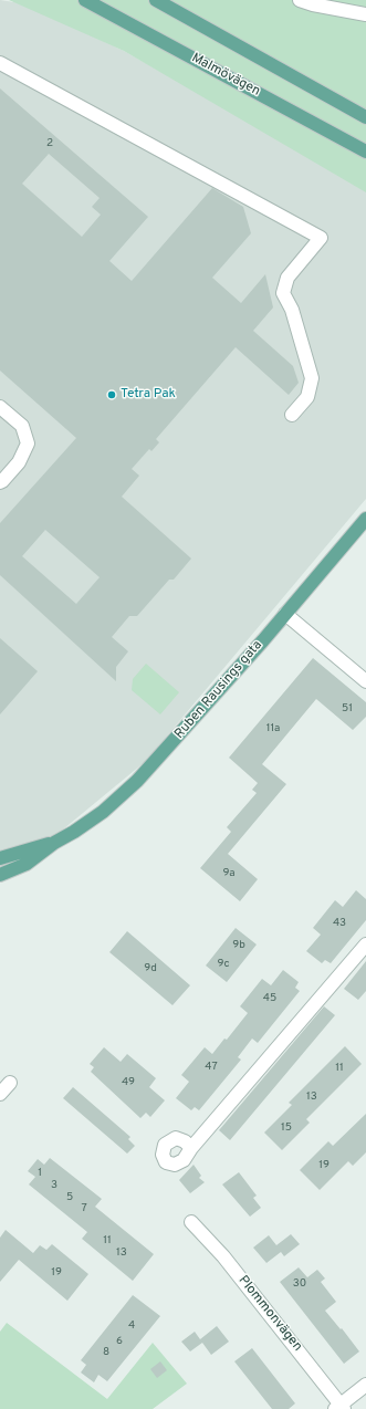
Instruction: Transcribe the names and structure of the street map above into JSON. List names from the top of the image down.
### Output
{
  "streets": {
    "main road": ["Malmövägen", "Ruben Rausings gata"],
    "street": ["Plommonvägen"]
  },
  "places": ["Tetra Pak"],
  "house_numbers": [
    "2",
    "51",
    "11a",
    "9a",
    "43",
    "9b",
    "9c",
    "9d",
    "45",
    "47",
    "11",
    "49",
    "13",
    "15",
    "19",
    "1",
    "3",
    "5",
    "7",
    "11",
    "13",
    "19",
    "30",
    "4",
    "6",
    "8"
  ]
}
